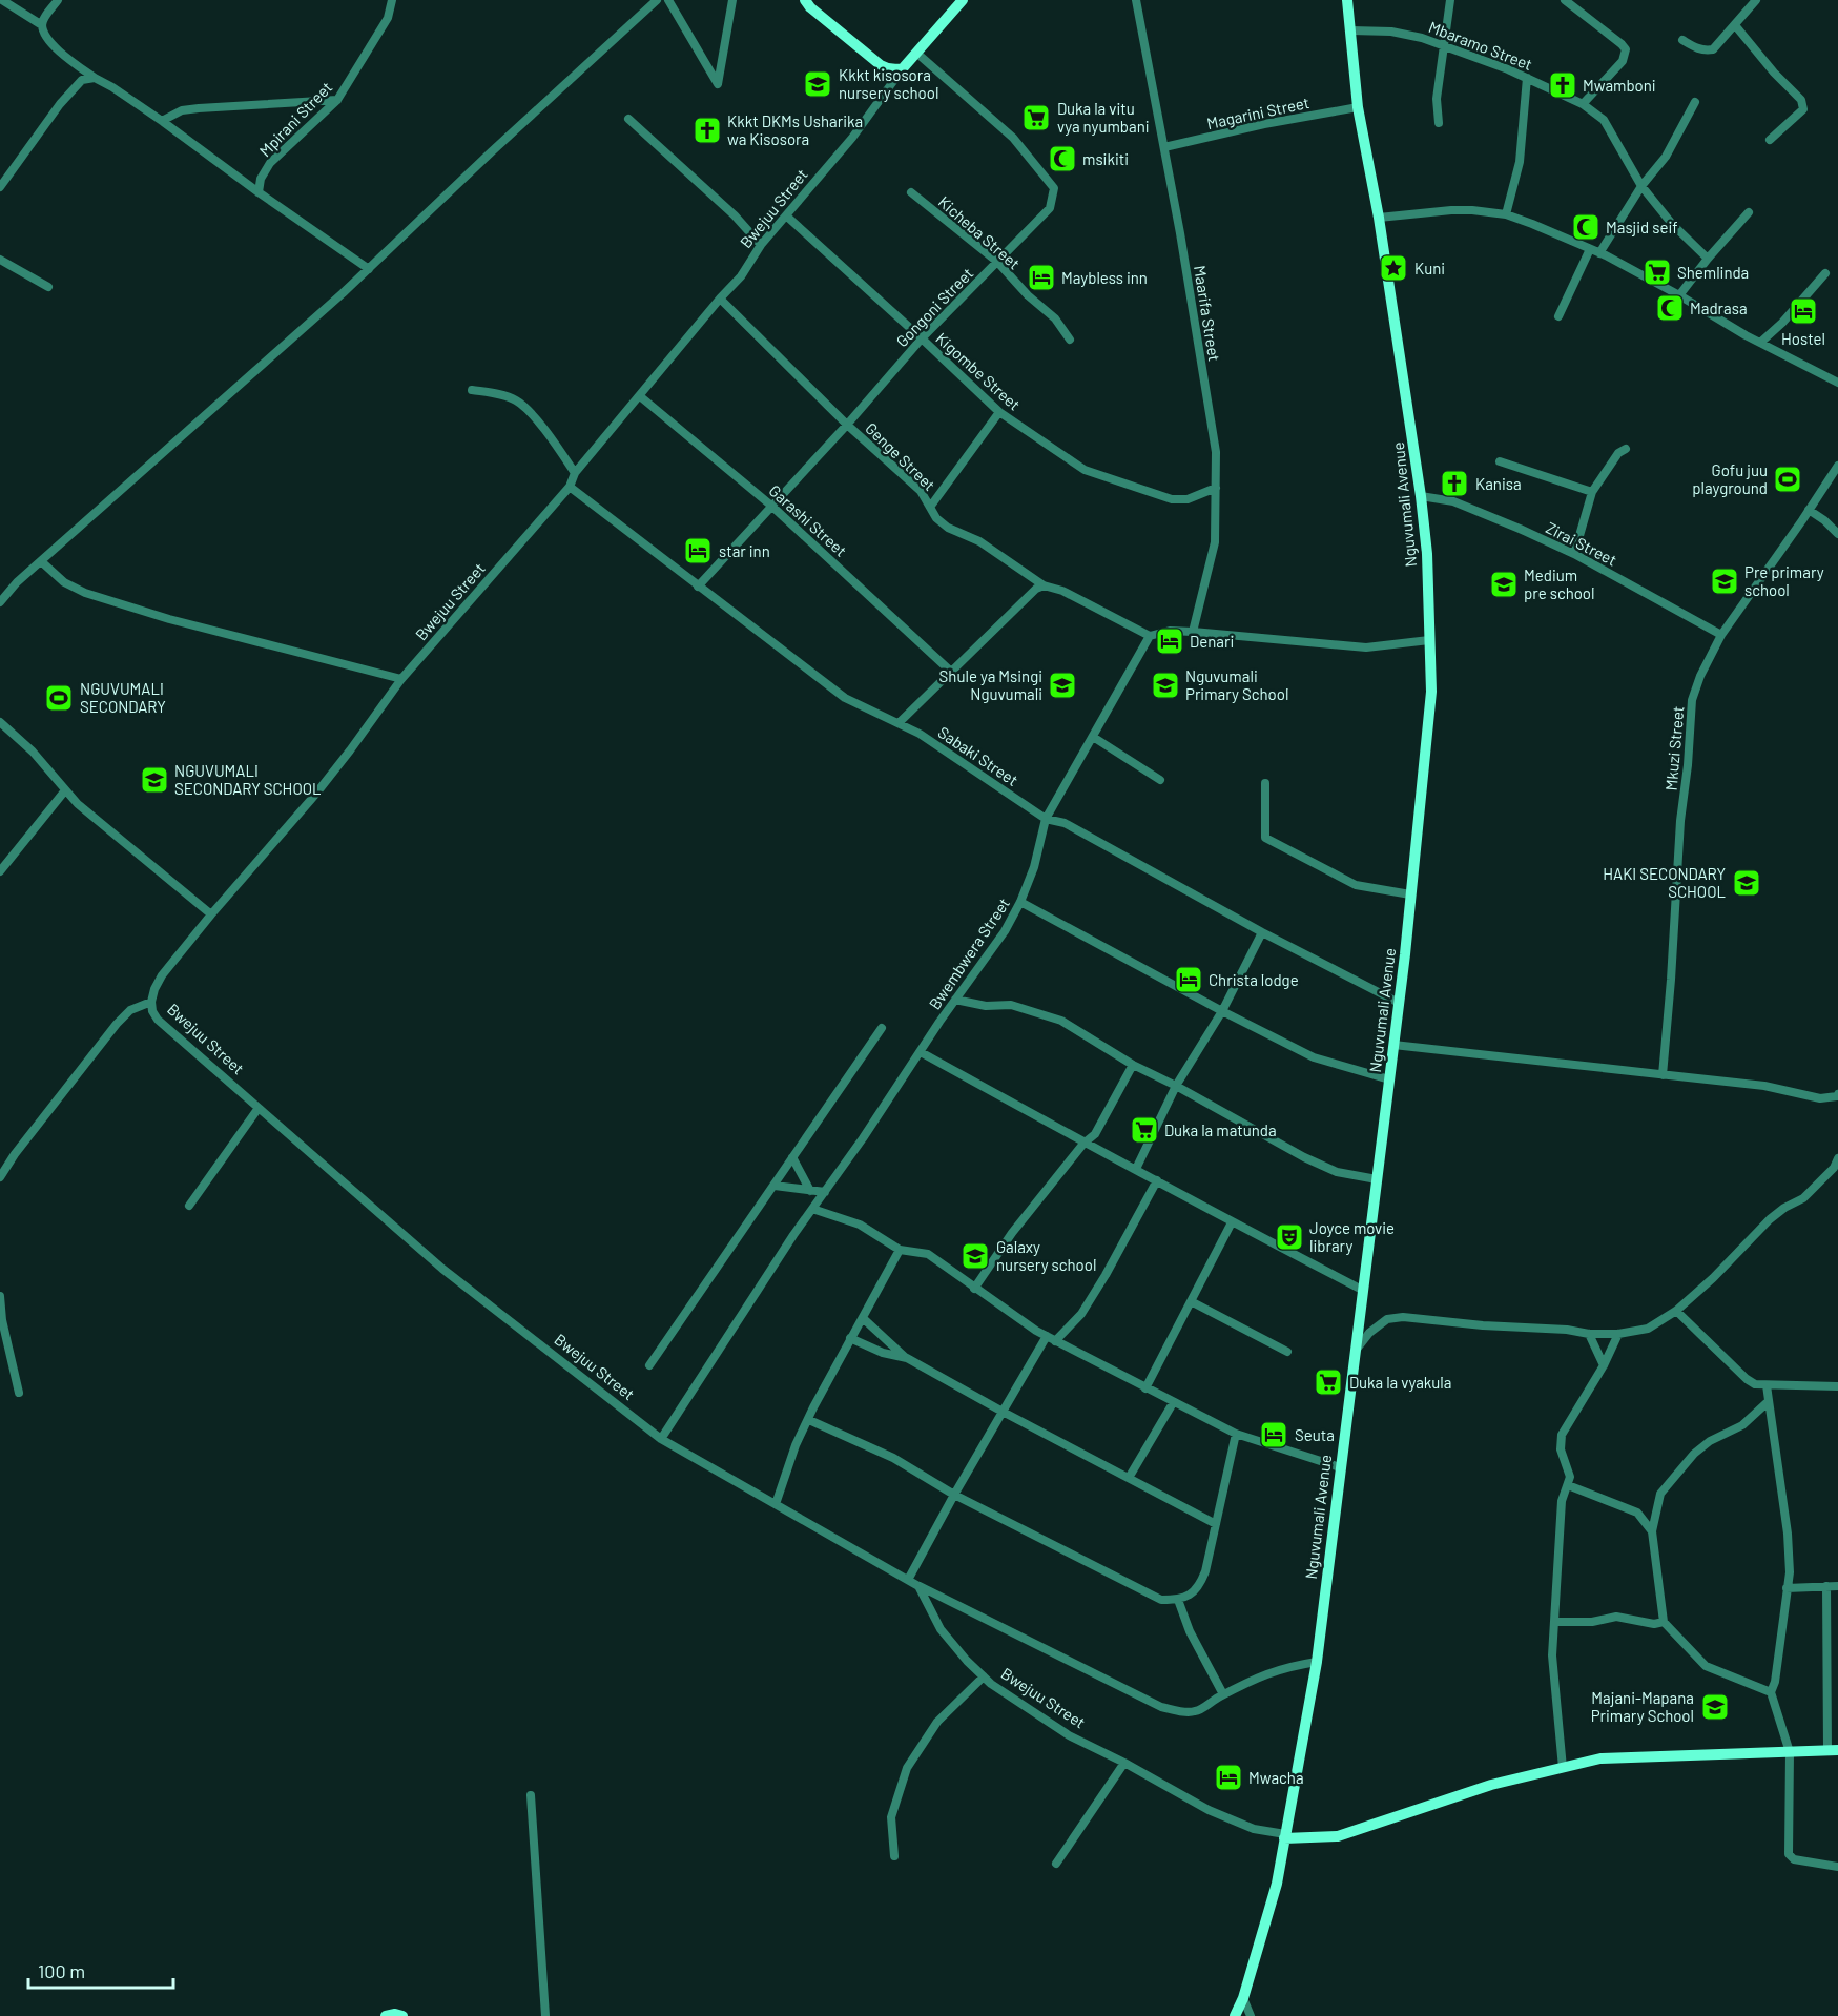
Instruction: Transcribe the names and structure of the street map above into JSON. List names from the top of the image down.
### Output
{
  "streets": {
    "street": [
      "Mbaramo Street",
      "Magarini Street",
      "Mpirani Street",
      "Bwejuu Street",
      "Kicheba Street",
      "Gongoni Street",
      "Maarifa Street",
      "Kigombe Street",
      "Genge Street",
      "Nguvumali Avenue",
      "Garashi Street",
      "Zirai Street",
      "Mkuzi Street",
      "Sabaki Street",
      "Bwembwera Street"
    ]
  },
  "crossings": [
    ["Mbaramo Street", "Nguvumali Avenue"],
    ["Magarini Street", "Maarifa Street"],
    ["Magarini Street", "Nguvumali Avenue"],
    ["Bwejuu Street", "Gongoni Street"],
    ["Bwejuu Street", "Kigombe Street"],
    ["Bwejuu Street", "Genge Street"],
    ["Bwejuu Street", "Nguvumali Avenue"],
    ["Bwejuu Street", "Garashi Street"],
    ["Bwejuu Street", "Sabaki Street"],
    ["Bwejuu Street", "Bwembwera Street"],
    ["Kicheba Street", "Gongoni Street"],
    ["Gongoni Street", "Kigombe Street"],
    ["Gongoni Street", "Genge Street"],
    ["Gongoni Street", "Garashi Street"],
    ["Gongoni Street", "Sabaki Street"],
    ["Maarifa Street", "Kigombe Street"],
    ["Genge Street", "Bwembwera Street"],
    ["Nguvumali Avenue", "Zirai Street"],
    ["Nguvumali Avenue", "Sabaki Street"],
    ["Zirai Street", "Mkuzi Street"],
    ["Sabaki Street", "Bwembwera Street"]
  ],
  "places": {
    "school or university": [
      "Kkkt kisosora nursery school",
      "Pre primary school",
      "Medium pre school",
      "Shule ya Msingi Nguvumali",
      "Nguvumali Primary School",
      "NGUVUMALI SECONDARY SCHOOL",
      "HAKI SECONDARY SCHOOL",
      "Galaxy nursery school",
      "Majani-Mapana Primary School"
    ],
    "church": ["Mwamboni", "Kkkt DKMs Usharika wa Kisosora", "Kanisa"],
    "supermarket": [
      "Duka la vitu vya nyumbani",
      "Shemlinda",
      "Duka la matunda",
      "Duka la vyakula"
    ],
    "mosque": ["msikiti", "Masjid seif", "Madrasa"],
    "place": ["Kuni"],
    "hotel": [
      "Maybless inn",
      "Hostel",
      "star inn",
      "Denari",
      "Christa lodge",
      "Seuta",
      "Mwacha"
    ],
    "sports": ["Gofu juu playground", "NGUVUMALI SECONDARY"],
    "theatre": ["Joyce movie library"]
  },
  "scale_bar": "100 m"
}
